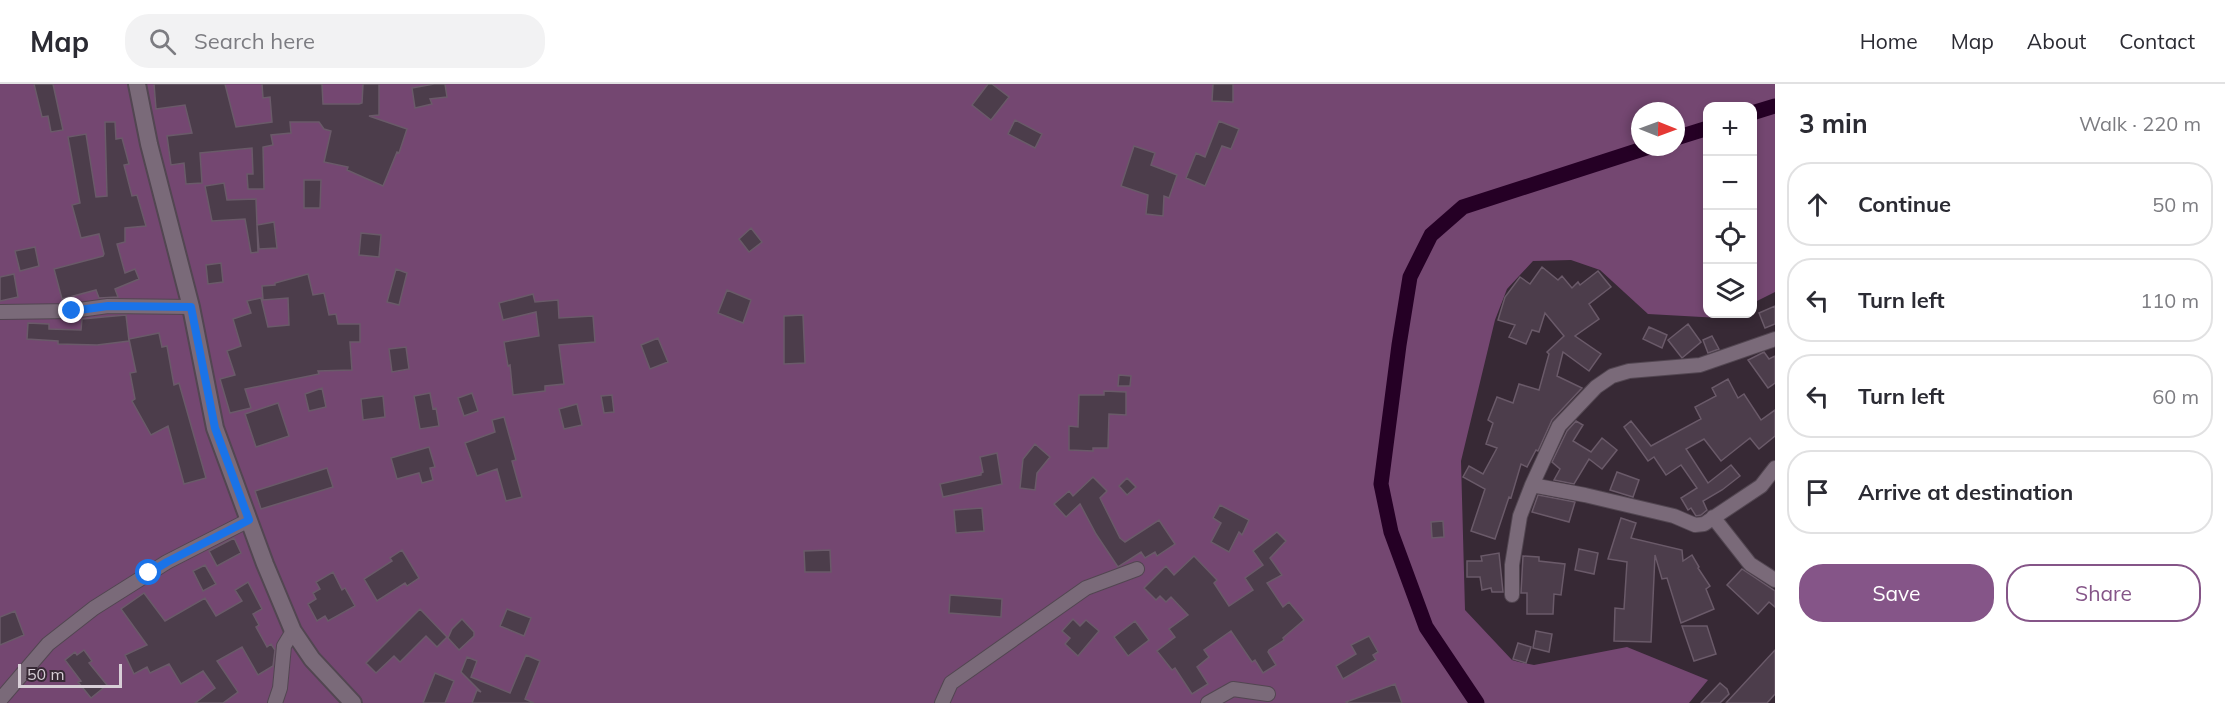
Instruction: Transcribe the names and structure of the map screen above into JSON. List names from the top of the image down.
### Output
{
  "scale_bar": "50 m",
  "north": "right",
  "page": {
    "header": "Map",
    "search": "Search here",
    "nav": [
      "Home",
      "Map",
      "About",
      "Contact"
    ],
    "heading": ["3 min", "Walk · 220 m"],
    "map_buttons": ["+", "−"],
    "list": [
      ["Continue", "50 m"],
      ["Turn left", "110 m"],
      ["Turn left", "60 m"],
      "Arrive at destination"
    ],
    "buttons": ["Save", "Share"],
    "scale": "50 m"
  }
}
